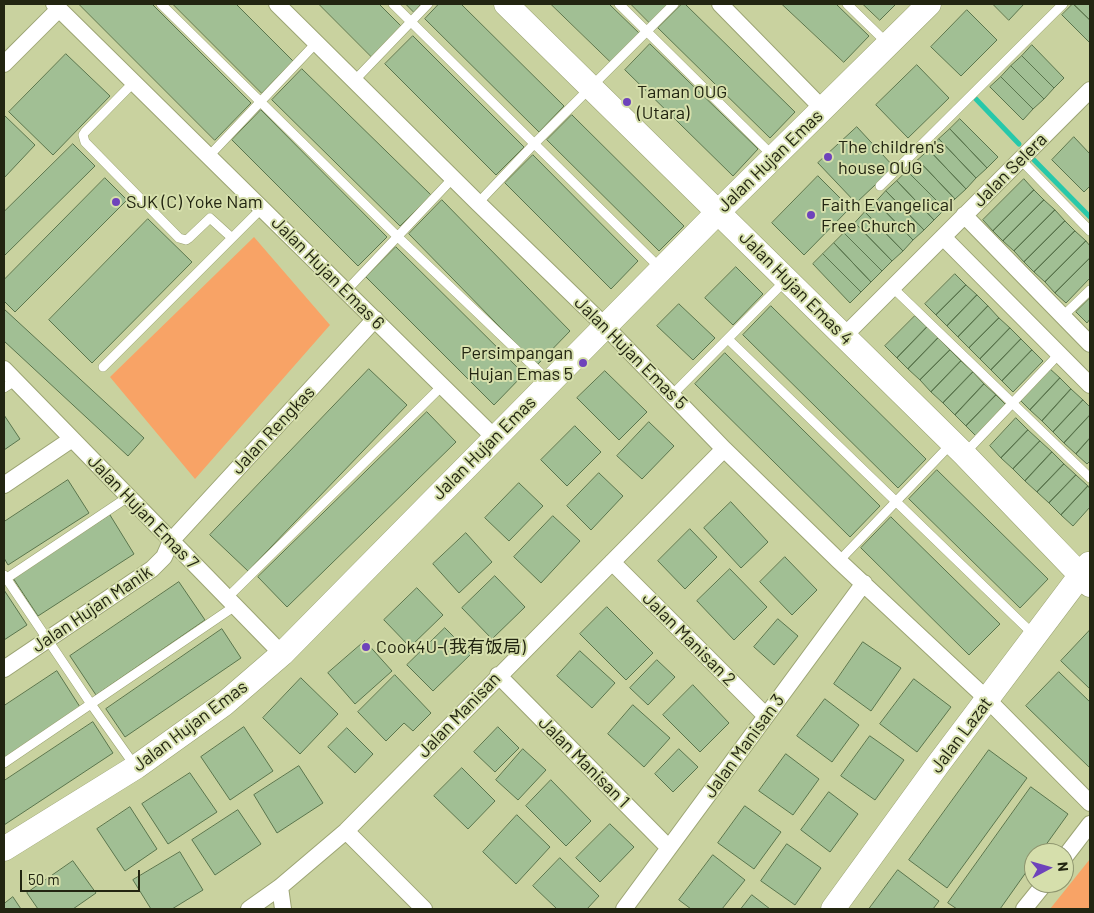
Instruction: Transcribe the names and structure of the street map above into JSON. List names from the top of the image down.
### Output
{
  "streets": {
    "street": [
      "Jalan Hujan Emas",
      "Jalan Selera",
      "Jalan Hujan Emas 6",
      "Jalan Hujan Emas 4",
      "Jalan Hujan Emas 5",
      "Jalan Rengkas",
      "Jalan Hujan Emas 7",
      "Jalan Hujan Manik",
      "Jalan Manisan 2",
      "Jalan Manisan",
      "Jalan Lazat",
      "Jalan Manisan 3",
      "Jalan Manisan 1"
    ]
  },
  "crossings": [
    ["Jalan Hujan Emas", "Jalan Hujan Emas 6"],
    ["Jalan Hujan Emas", "Jalan Hujan Emas 4"],
    ["Jalan Hujan Emas", "Jalan Hujan Emas 5"],
    ["Jalan Hujan Emas", "Jalan Hujan Emas 7"],
    ["Jalan Selera", "Jalan Hujan Emas 4"],
    ["Jalan Hujan Emas 6", "Jalan Rengkas"],
    ["Jalan Hujan Emas 4", "Jalan Lazat"],
    ["Jalan Hujan Emas 5", "Jalan Manisan"],
    ["Jalan Hujan Emas 5", "Jalan Lazat"],
    ["Jalan Hujan Emas 5", "Jalan Manisan 3"],
    ["Jalan Rengkas", "Jalan Hujan Emas 7"],
    ["Jalan Rengkas", "Jalan Hujan Manik"],
    ["Jalan Hujan Emas 7", "Jalan Hujan Manik"],
    ["Jalan Manisan 2", "Jalan Manisan"],
    ["Jalan Manisan 2", "Jalan Manisan 3"],
    ["Jalan Manisan", "Jalan Manisan 1"],
    ["Jalan Manisan 3", "Jalan Manisan 1"]
  ],
  "places": [
    "Taman OUG (Utara)",
    "The children's house OUG",
    "SJK (C) Yoke Nam",
    "Faith Evangelical Free Church",
    "Persimpangan Hujan Emas 5",
    "Cook4U-(我有饭局)"
  ],
  "scale_bar": "50 m",
  "north": "right"
}
